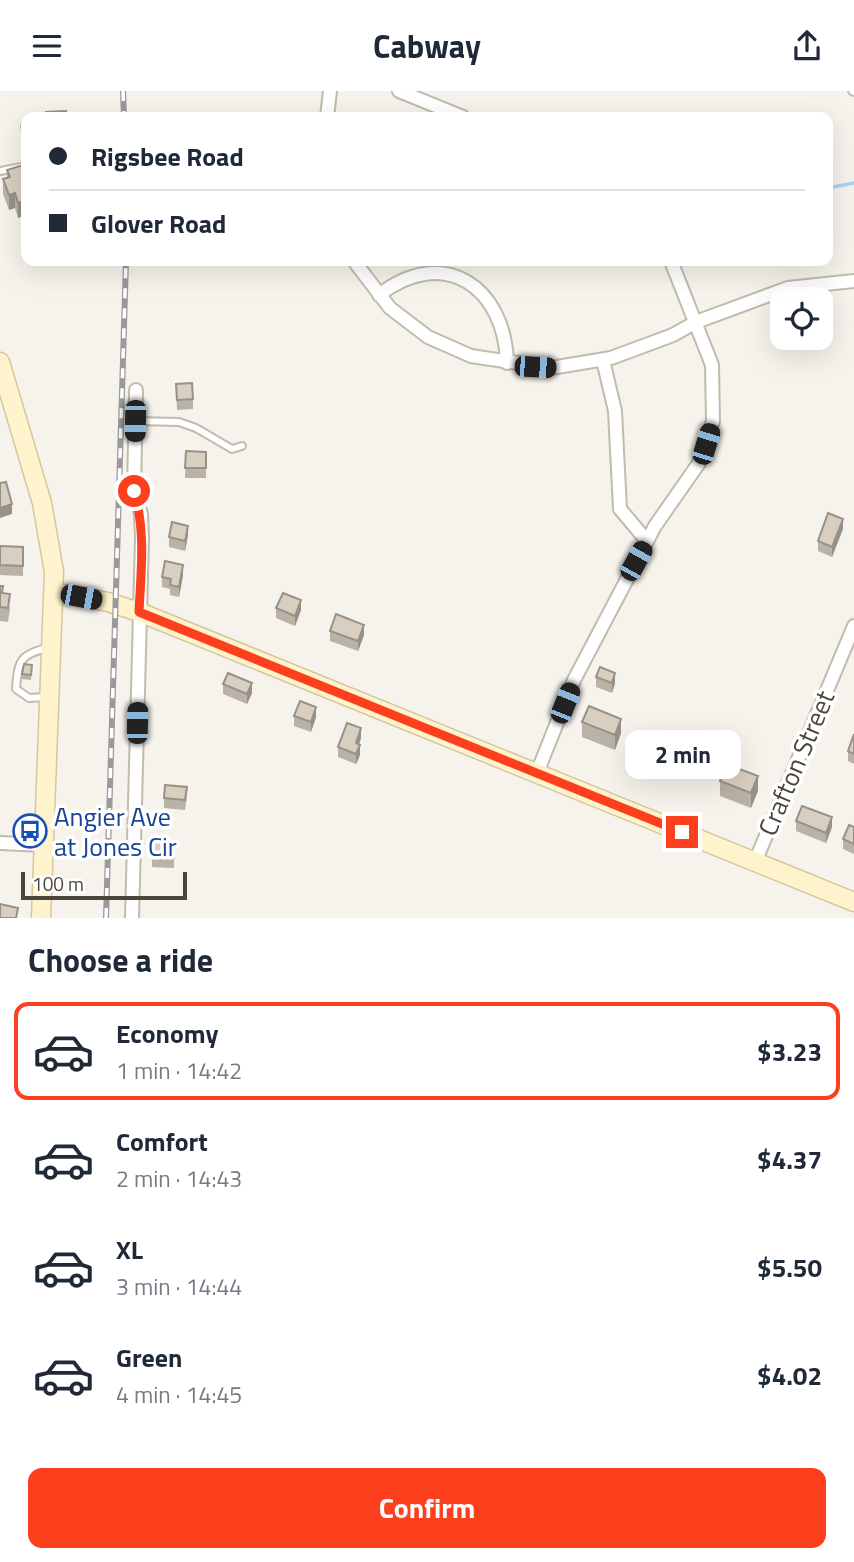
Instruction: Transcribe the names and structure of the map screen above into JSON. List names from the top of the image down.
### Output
{
  "streets": {
    "street": ["Crafton Street"]
  },
  "places": {
    "bus stop": ["Angier Ave at Jones Cir"]
  },
  "scale_bar": "100 m",
  "page": {
    "header": "Cabway",
    "banner": ["Rigsbee Road", "Glover Road"],
    "bubble": "2 min",
    "scale": "100 m",
    "heading": "Choose a ride",
    "list": [
      {
        "name": "Economy",
        "note": "1 min · 14:42",
        "value": "$3.23"
      },
      {
        "name": "Comfort",
        "note": "2 min · 14:43",
        "value": "$4.37"
      },
      {
        "name": "XL",
        "note": "3 min · 14:44",
        "value": "$5.50"
      },
      {
        "name": "Green",
        "note": "4 min · 14:45",
        "value": "$4.02"
      }
    ],
    "buttons": "Confirm"
  }
}
